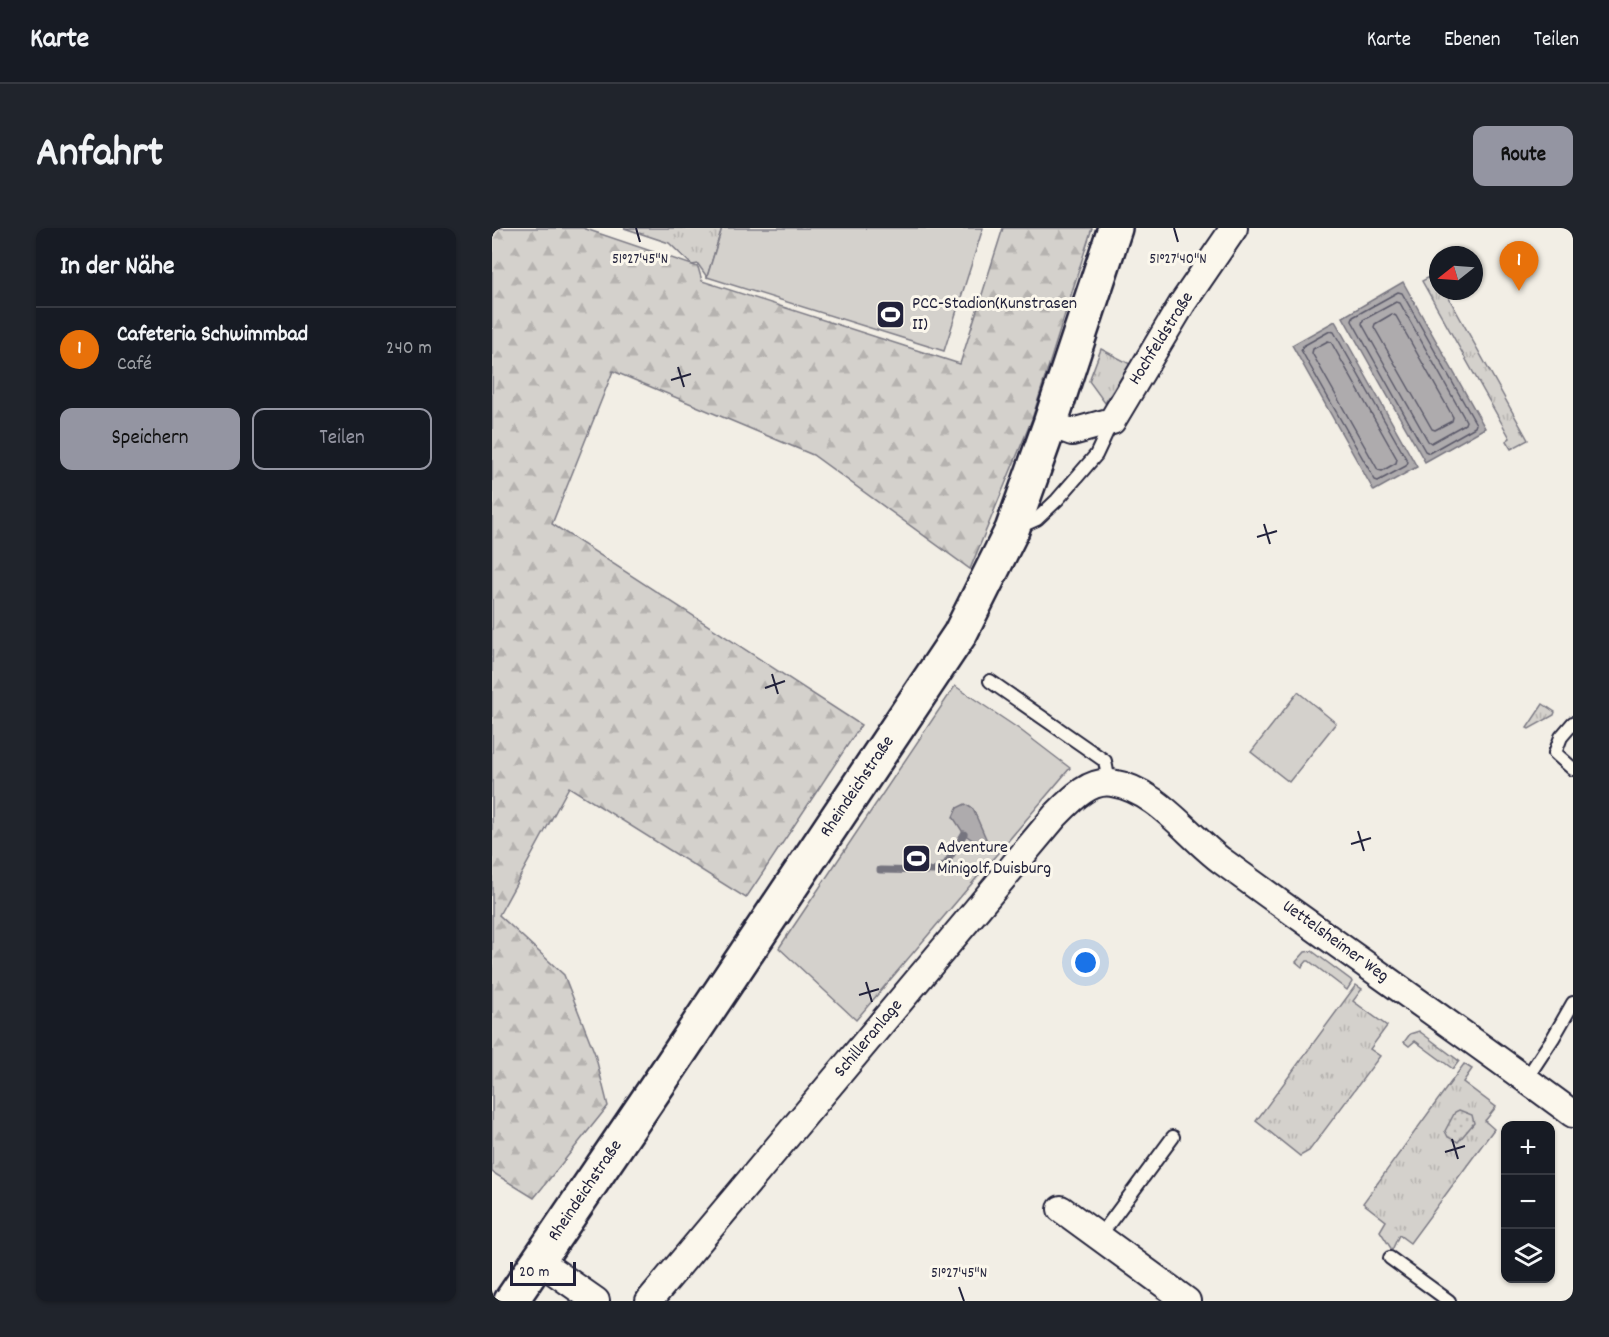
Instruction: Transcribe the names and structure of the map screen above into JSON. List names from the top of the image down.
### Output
{
  "streets": {
    "main road": ["Rheindeichstraße"],
    "street": ["Hochfeldstraße", "Uettelsheimer Weg", "Schilleranlage"]
  },
  "crossings": [
    ["Hochfeldstraße", "Rheindeichstraße"],
    ["Uettelsheimer Weg", "Schilleranlage"]
  ],
  "places": {
    "sports": ["PCC-Stadion(Kunstrasen II)", "Adventure Minigolf Duisburg"]
  },
  "scale_bar": "20 m",
  "north": "left",
  "page": {
    "header": "Karte",
    "nav": ["Karte", "Ebenen", "Teilen"],
    "title": "Anfahrt",
    "buttons": [
      "Route",
      ["Speichern", "Teilen"]
    ],
    "heading": "In der Nähe",
    "pins": "1",
    "list": [
      {
        "mark": "1",
        "name": "Cafeteria Schwimmbad",
        "note": "Café",
        "value": "240 m"
      }
    ],
    "map_buttons": ["+", "−"],
    "scale": "20 m"
  },
  "coordinates": ["51°27'45\"N", "51°27'40\"N"]
}
